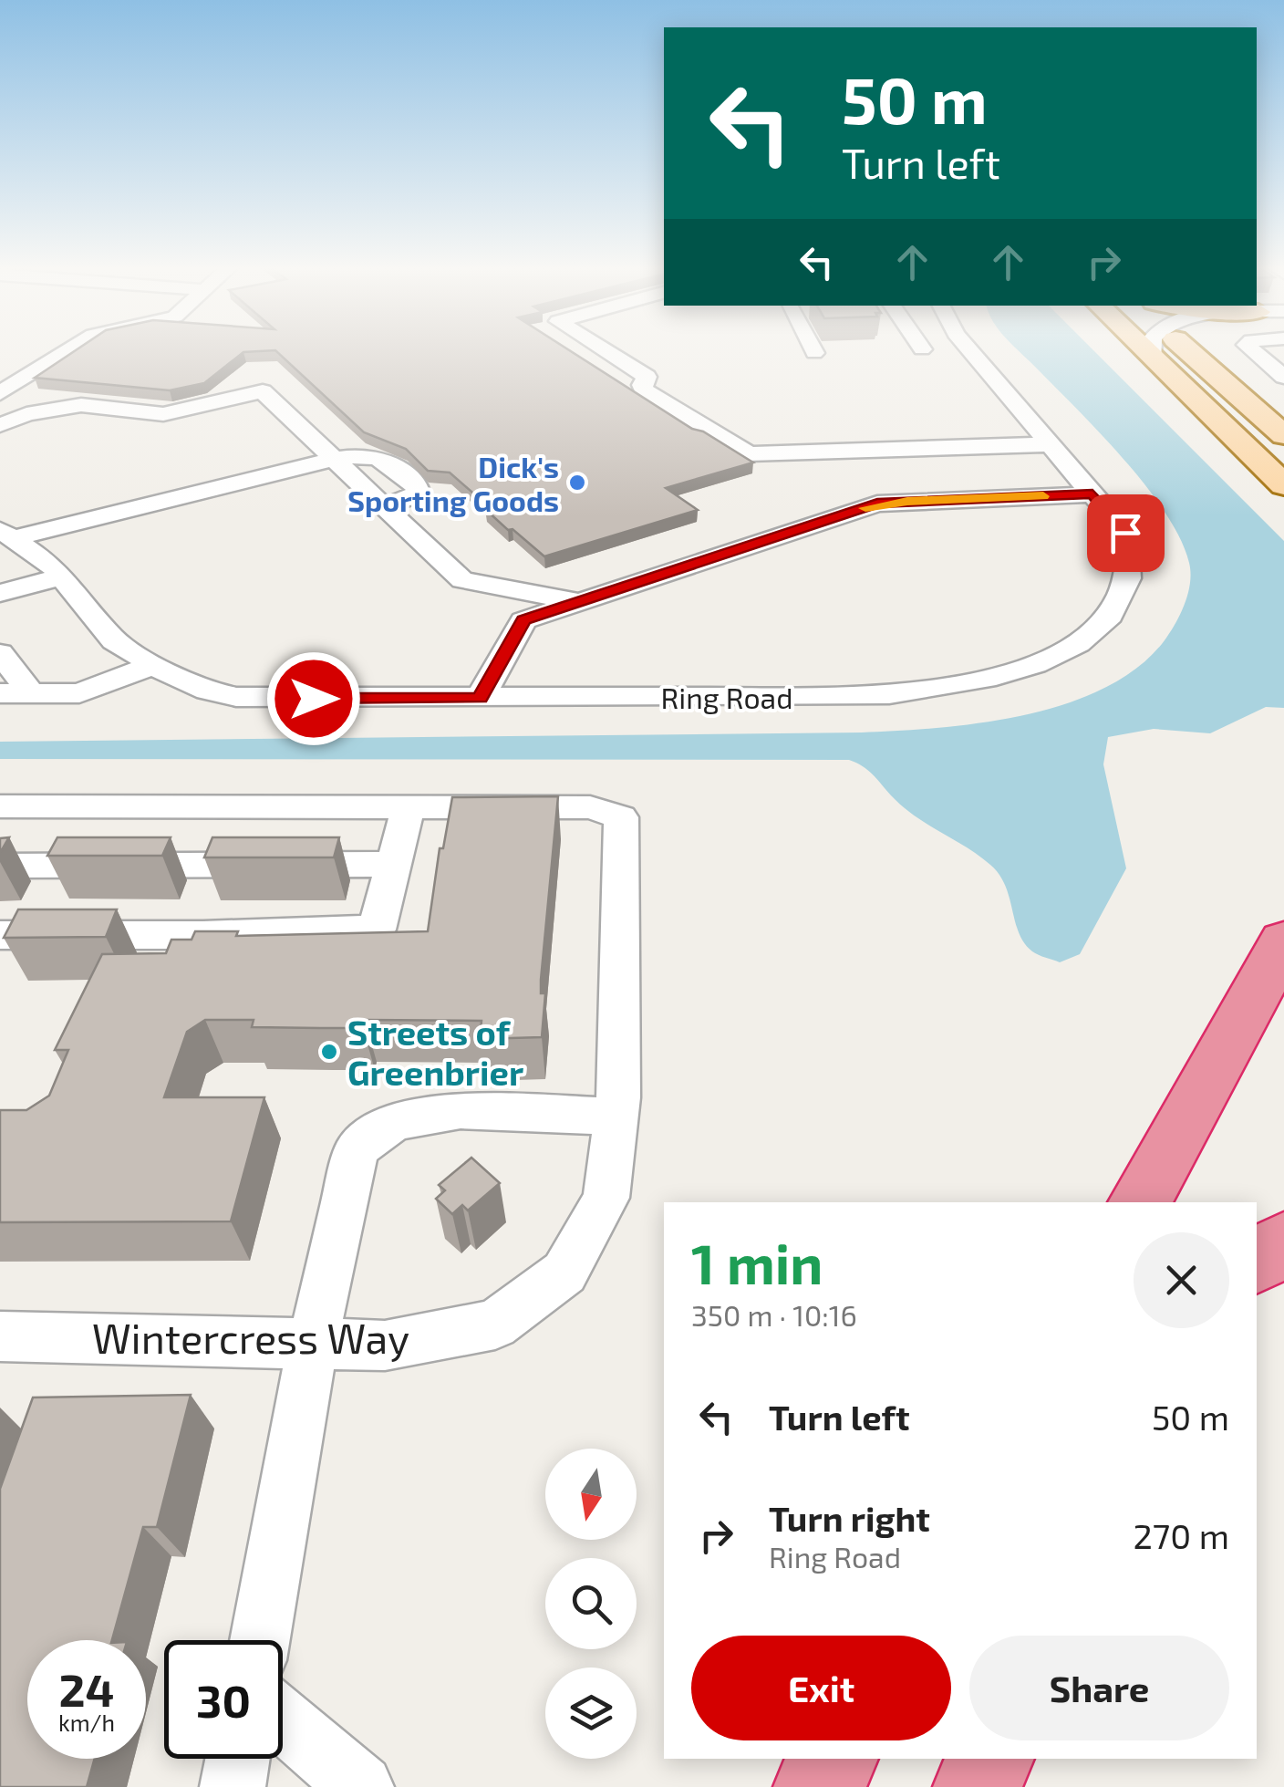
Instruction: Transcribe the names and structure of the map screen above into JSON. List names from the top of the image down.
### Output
{
  "streets": {
    "street": ["Ring Road", "Wintercress Way"]
  },
  "places": ["Dick's Sporting Goods", "Streets of Greenbrier"],
  "north": "bottom",
  "page": {
    "turn": ["50 m", "Turn left"],
    "heading": ["1 min", "350 m · 10:16"],
    "list": [
      {
        "name": "Turn left",
        "value": "50 m"
      },
      {
        "name": "Turn right",
        "note": "Ring Road",
        "value": "270 m"
      }
    ],
    "buttons": ["Exit", "Share"],
    "speed": "24 km/h",
    "limit": "30"
  }
}
